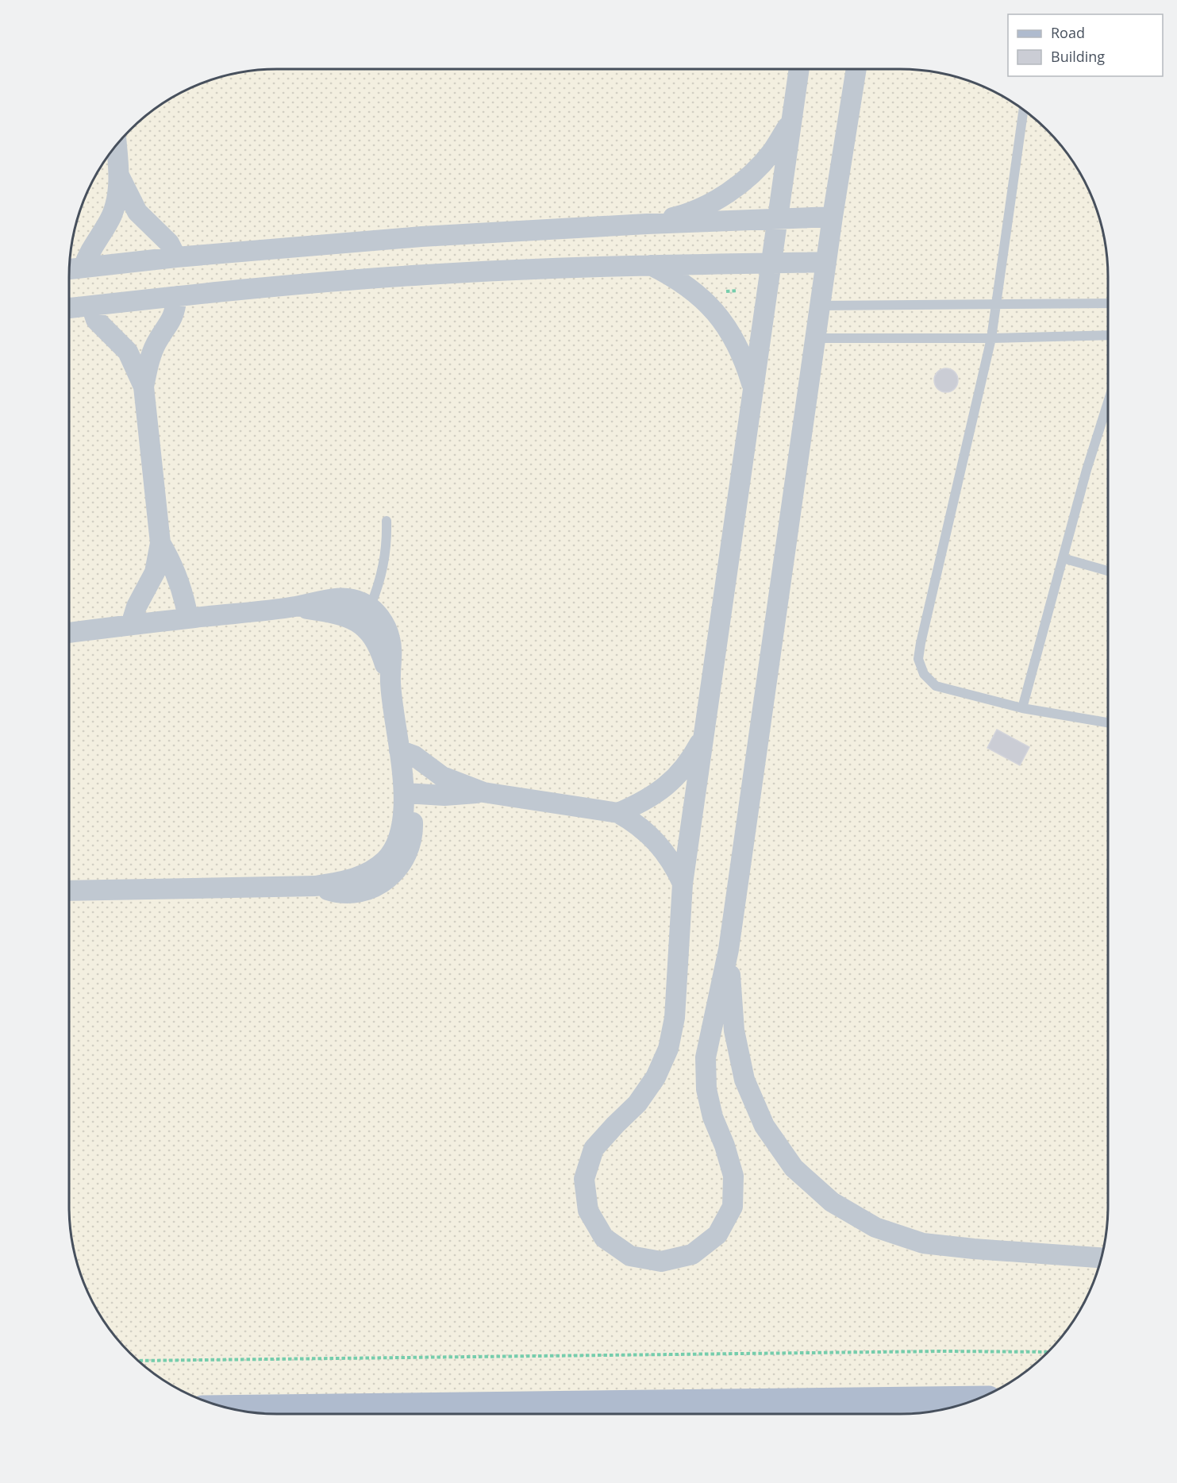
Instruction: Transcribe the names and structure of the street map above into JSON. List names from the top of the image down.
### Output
{
  "legend": ["Road", "Building"]
}
